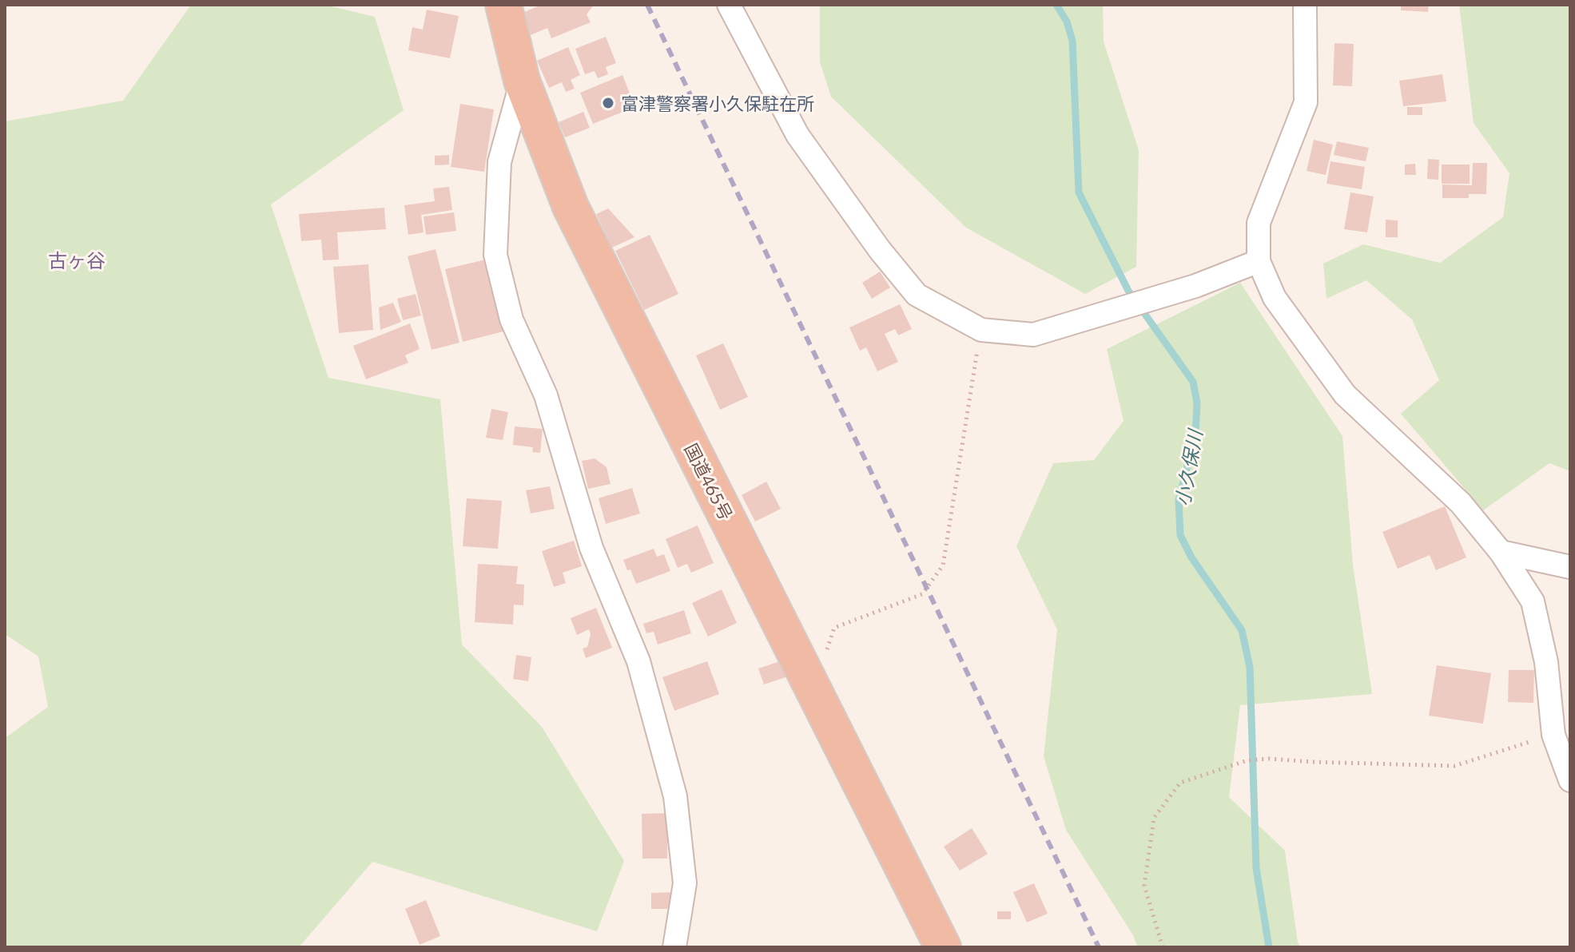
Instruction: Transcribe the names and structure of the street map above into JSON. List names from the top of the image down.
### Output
{
  "streets": {
    "highway": ["国道465号"]
  },
  "districts": ["古ヶ谷"],
  "water": ["小久保川"],
  "places": ["富津警察署小久保駐在所"]
}
